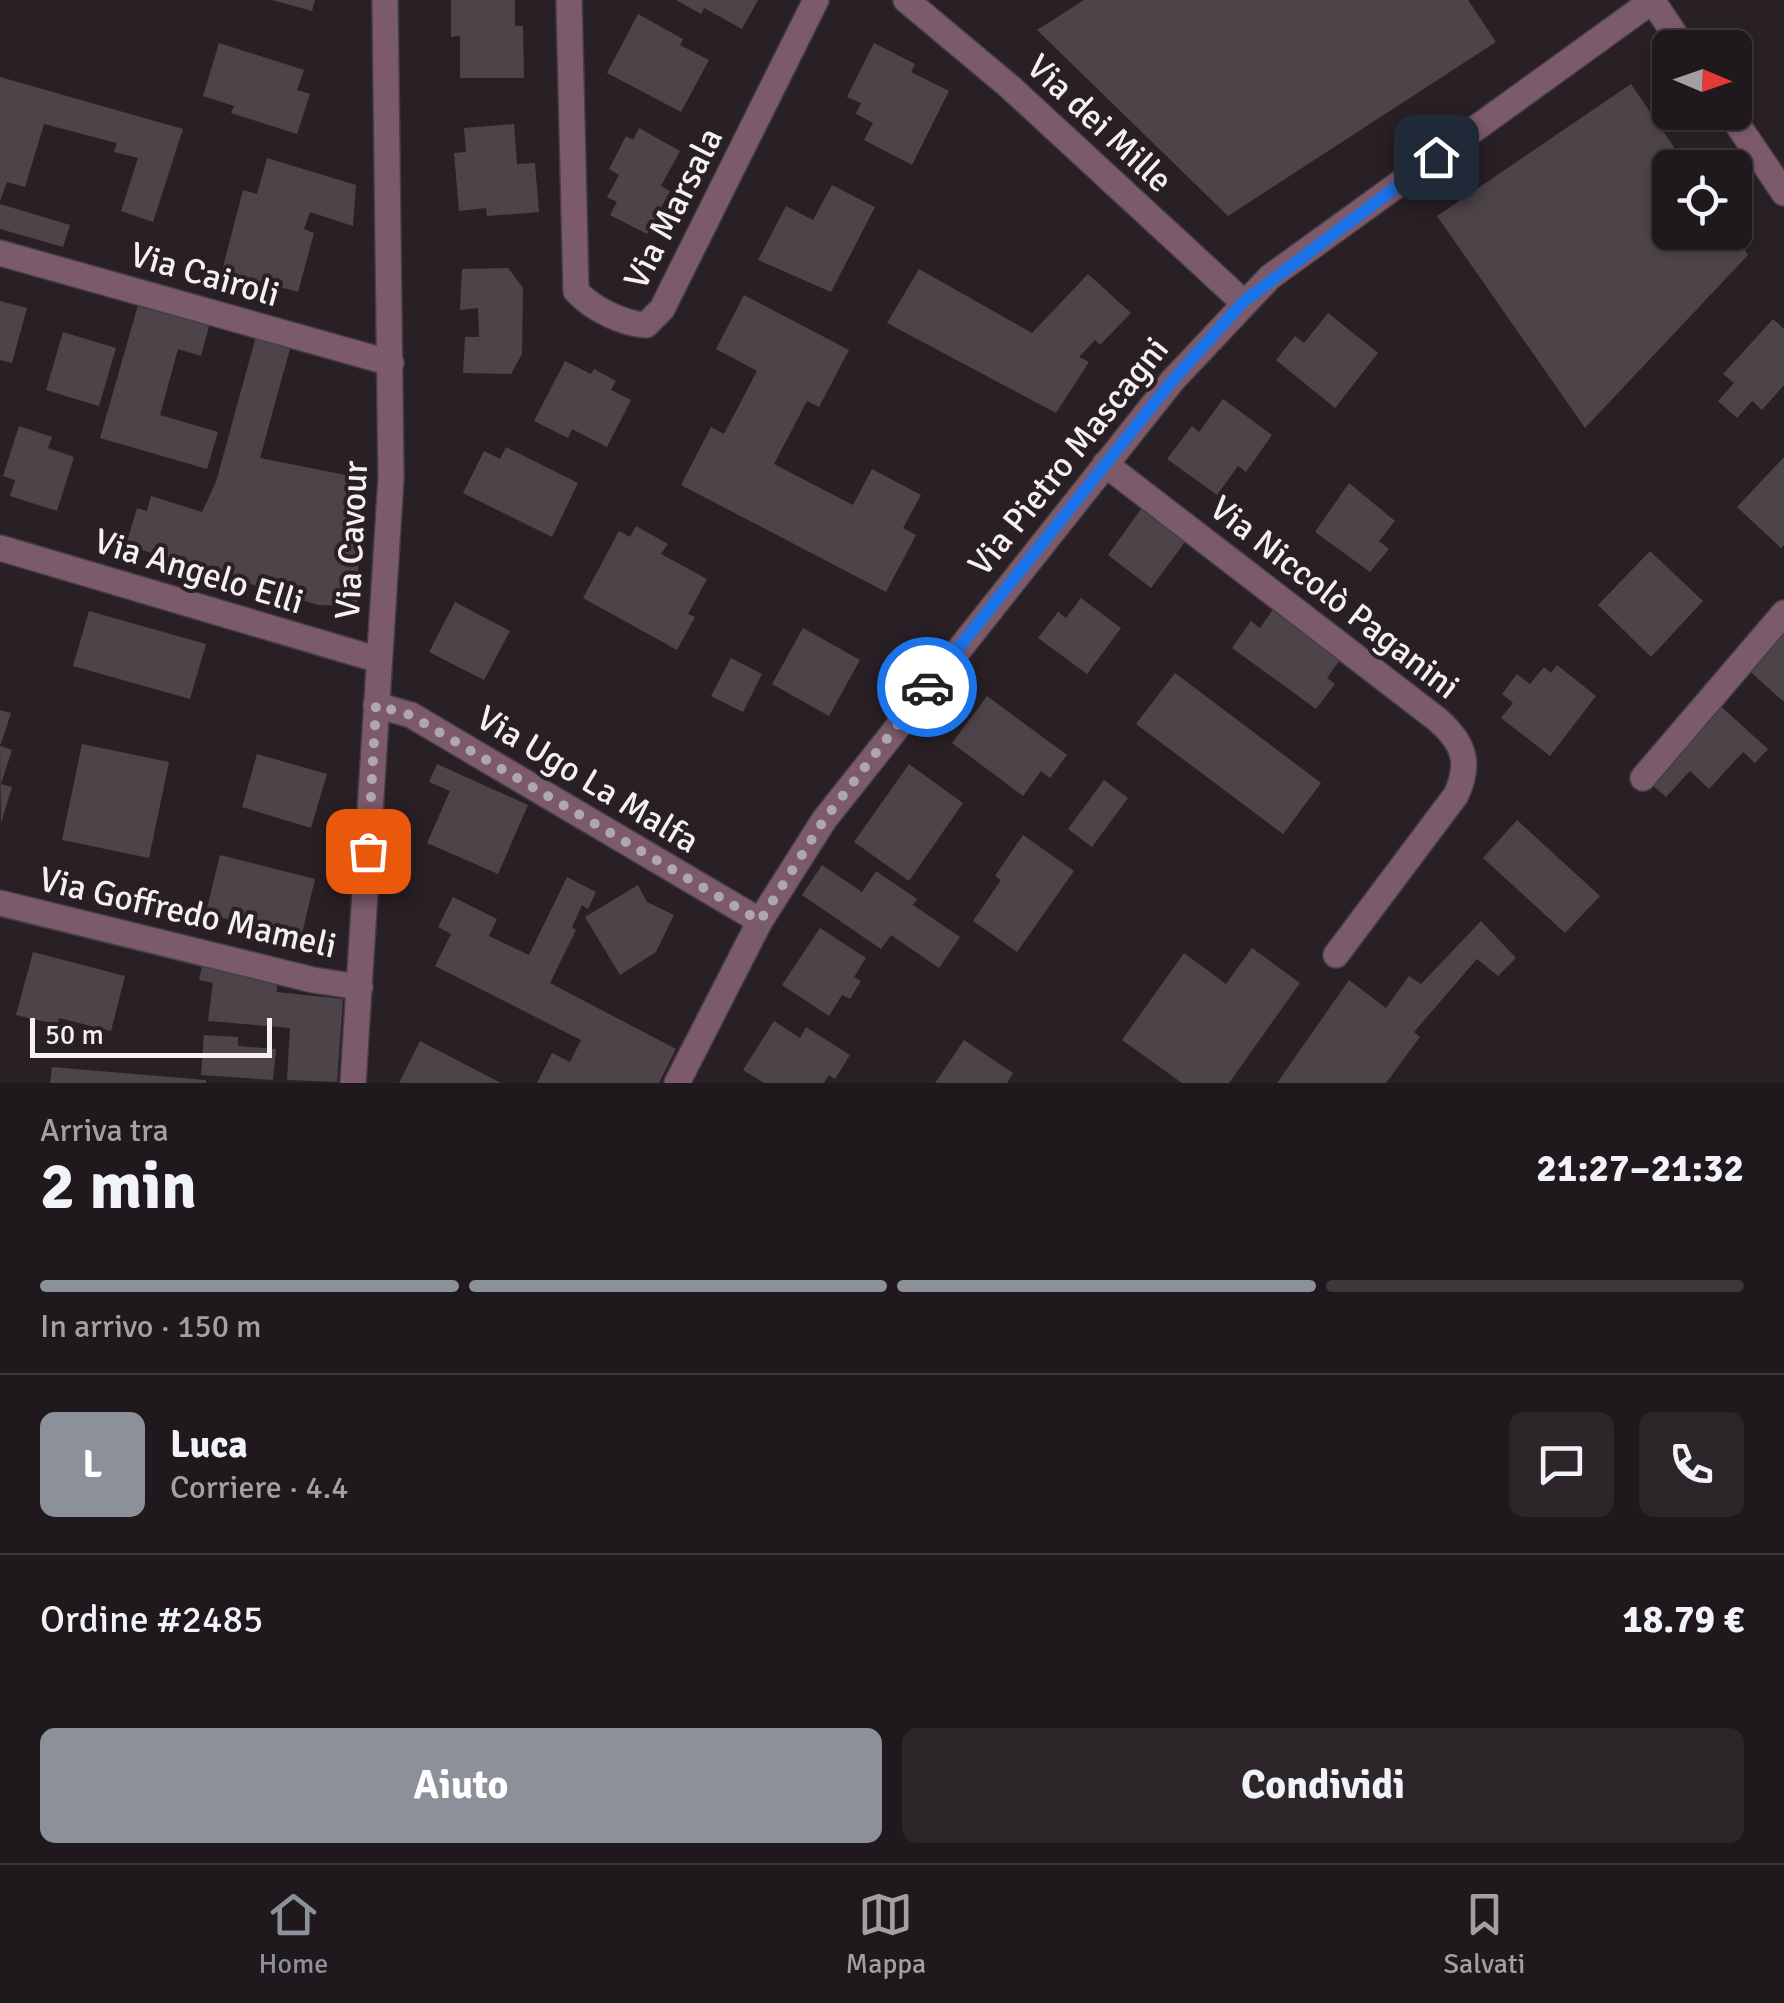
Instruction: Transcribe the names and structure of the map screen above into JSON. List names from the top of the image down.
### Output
{
  "streets": {
    "street": [
      "Via dei Mille",
      "Via Marsala",
      "Via Cairoli",
      "Via Pietro Mascagni",
      "Via Cavour",
      "Via Angelo Elli",
      "Via Niccolò Paganini",
      "Via Ugo La Malfa",
      "Via Goffredo Mameli"
    ]
  },
  "crossings": [
    ["Via dei Mille", "Via Pietro Mascagni"],
    ["Via Cairoli", "Via Cavour"],
    ["Via Pietro Mascagni", "Via Niccolò Paganini"],
    ["Via Pietro Mascagni", "Via Ugo La Malfa"],
    ["Via Cavour", "Via Angelo Elli"],
    ["Via Cavour", "Via Ugo La Malfa"],
    ["Via Cavour", "Via Goffredo Mameli"]
  ],
  "scale_bar": "50 m",
  "north": "right",
  "page": {
    "scale": "50 m",
    "heading": ["2 min", "Arriva tra", "21:27–21:32"],
    "panel": [
      "Luca",
      "Corriere · 4.4",
      "Ordine #2485",
      "18.79 €"
    ],
    "bar": "In arrivo · 150 m",
    "round": "L",
    "buttons": ["Aiuto", "Condividi"],
    "tabs": ["Home", "Mappa", "Salvati"]
  }
}
